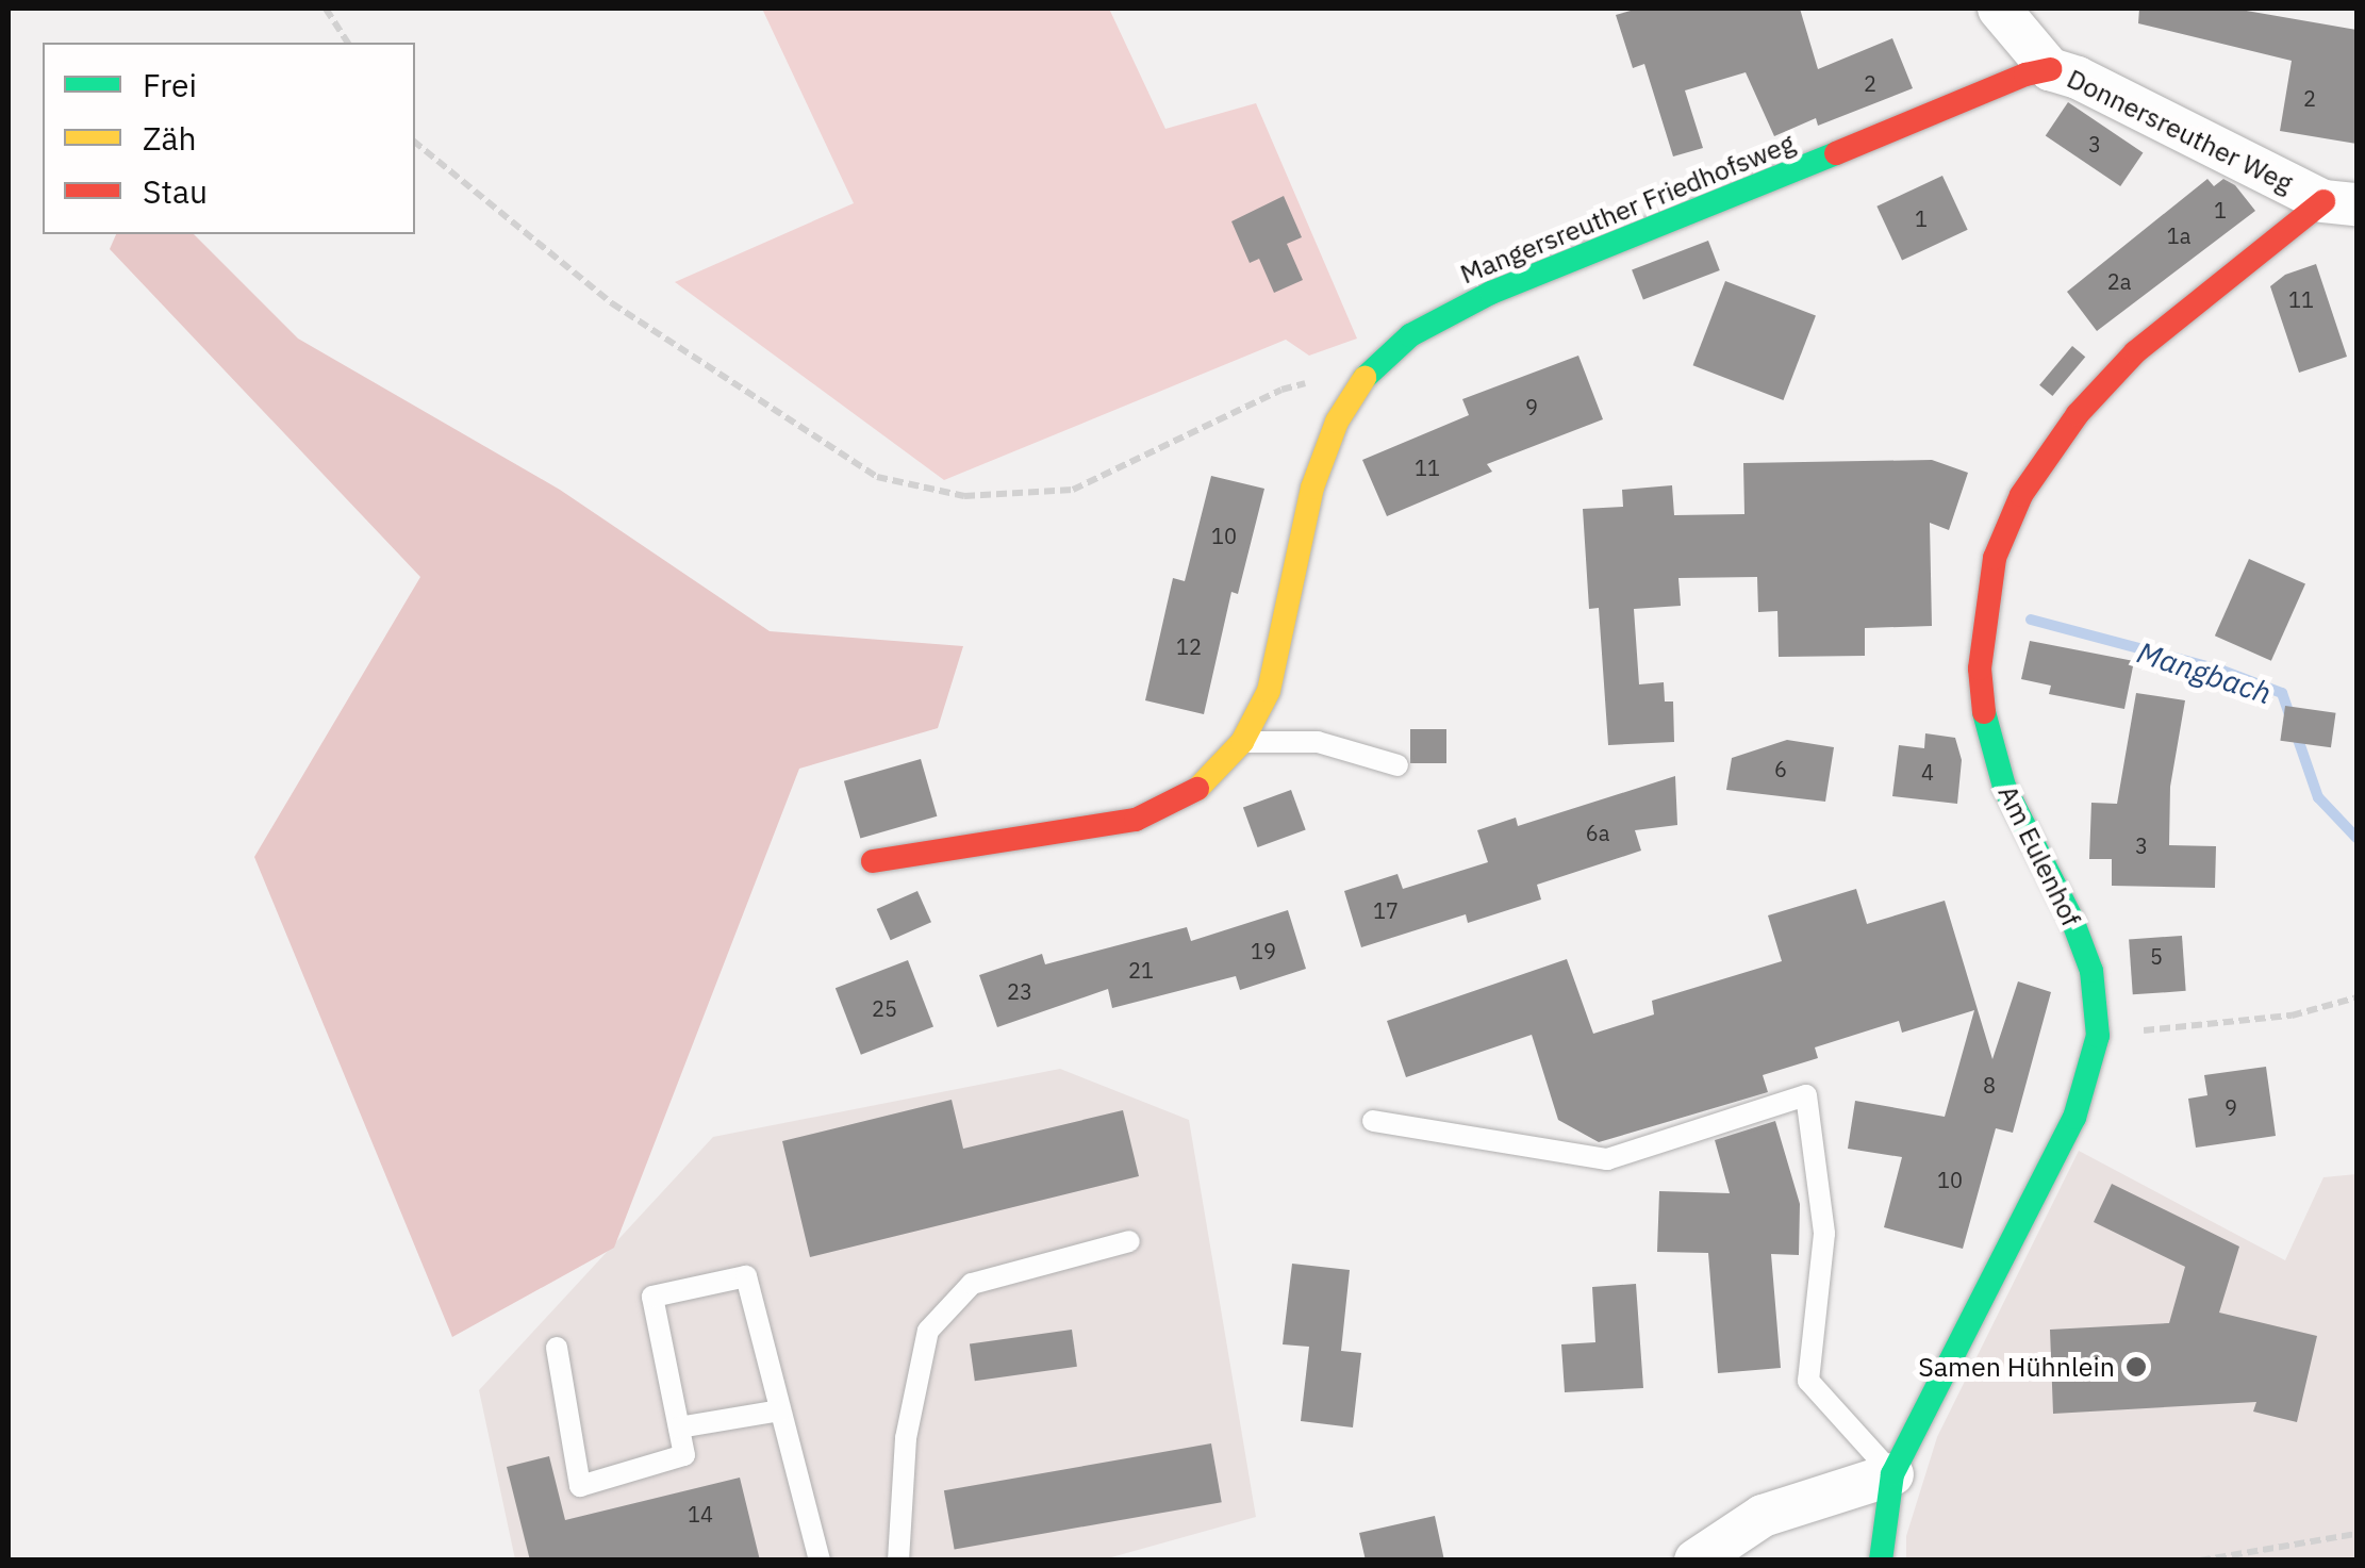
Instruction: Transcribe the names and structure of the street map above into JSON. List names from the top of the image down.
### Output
{
  "streets": {
    "street": ["Donnersreuther Weg", "Mangersreuther Friedhofsweg", "Am Eulenhof"]
  },
  "crossings": [
    ["Donnersreuther Weg", "Mangersreuther Friedhofsweg"],
    ["Donnersreuther Weg", "Am Eulenhof"]
  ],
  "water": ["Mangbach"],
  "places": ["Samen Hühnlein"],
  "house_numbers": [
    "2",
    "2",
    "3",
    "1",
    "1",
    "1a",
    "2a",
    "11",
    "9",
    "11",
    "10",
    "12",
    "6",
    "4",
    "6a",
    "3",
    "17",
    "19",
    "5",
    "21",
    "23",
    "25",
    "8",
    "9",
    "10",
    "14"
  ],
  "legend": ["Frei", "Zäh", "Stau"]
}
